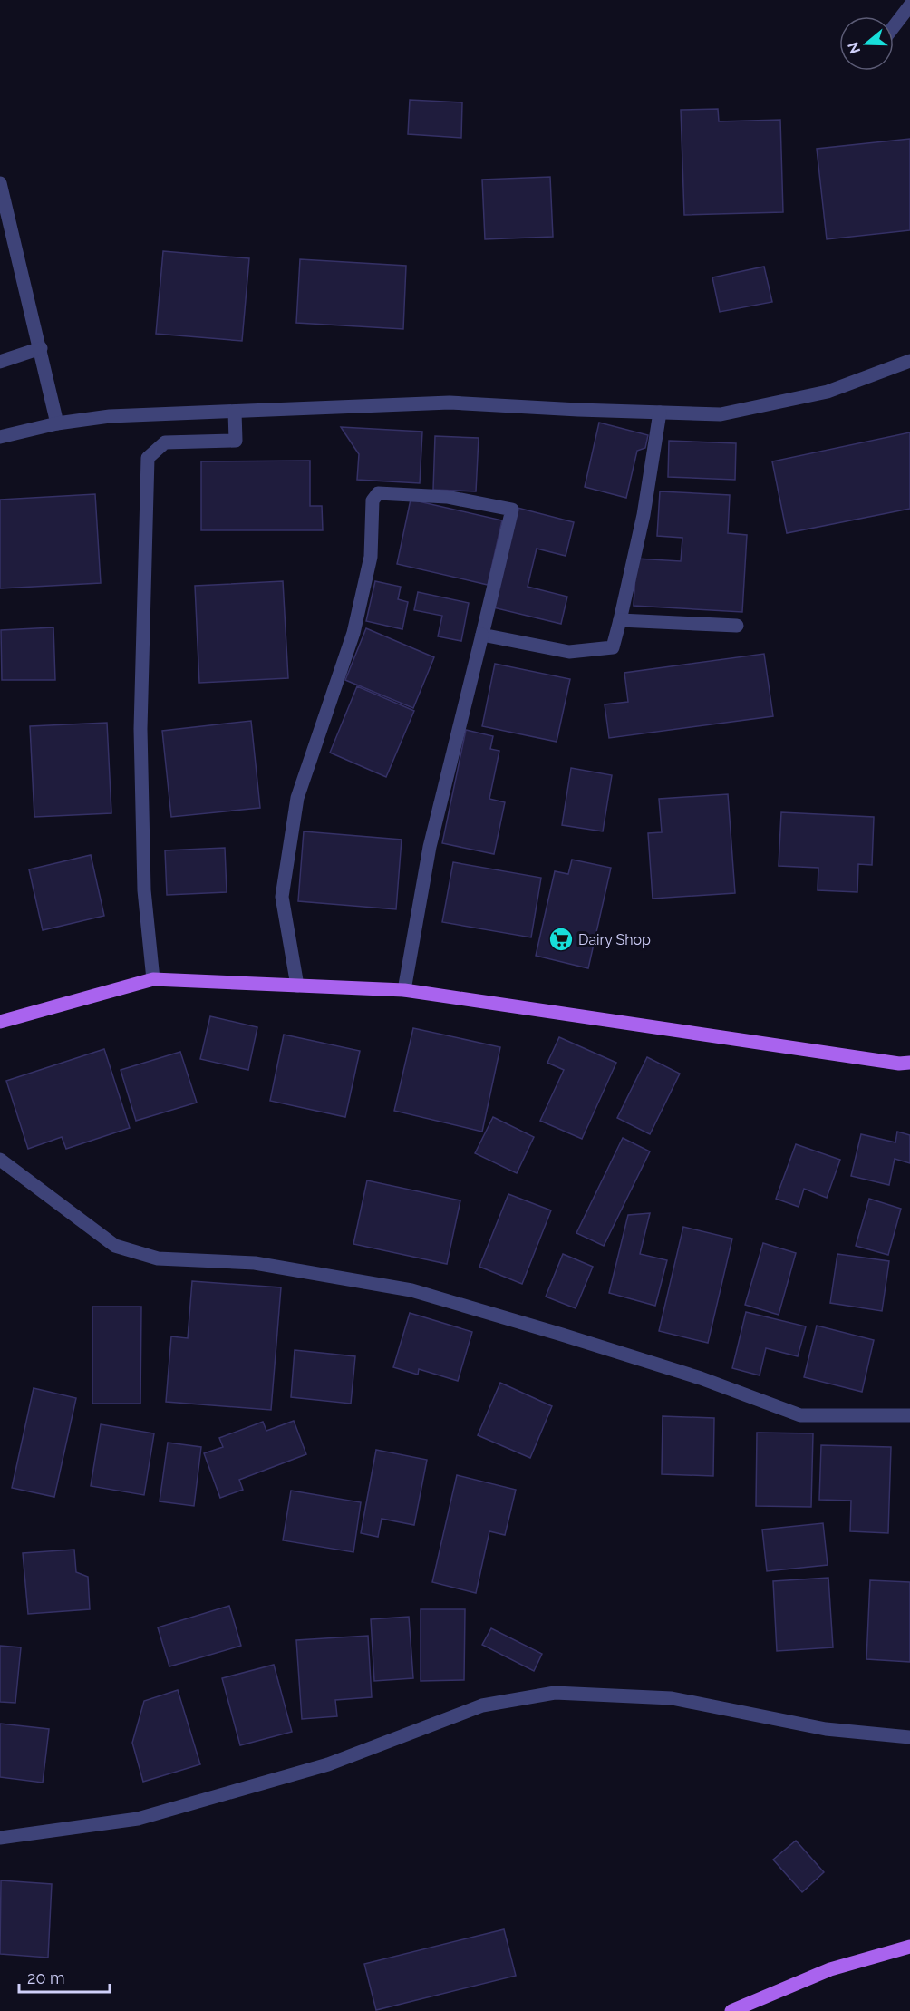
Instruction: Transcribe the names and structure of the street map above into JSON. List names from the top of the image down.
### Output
{
  "places": {
    "supermarket": ["Dairy Shop"]
  },
  "scale_bar": "20 m",
  "north": "left"
}
